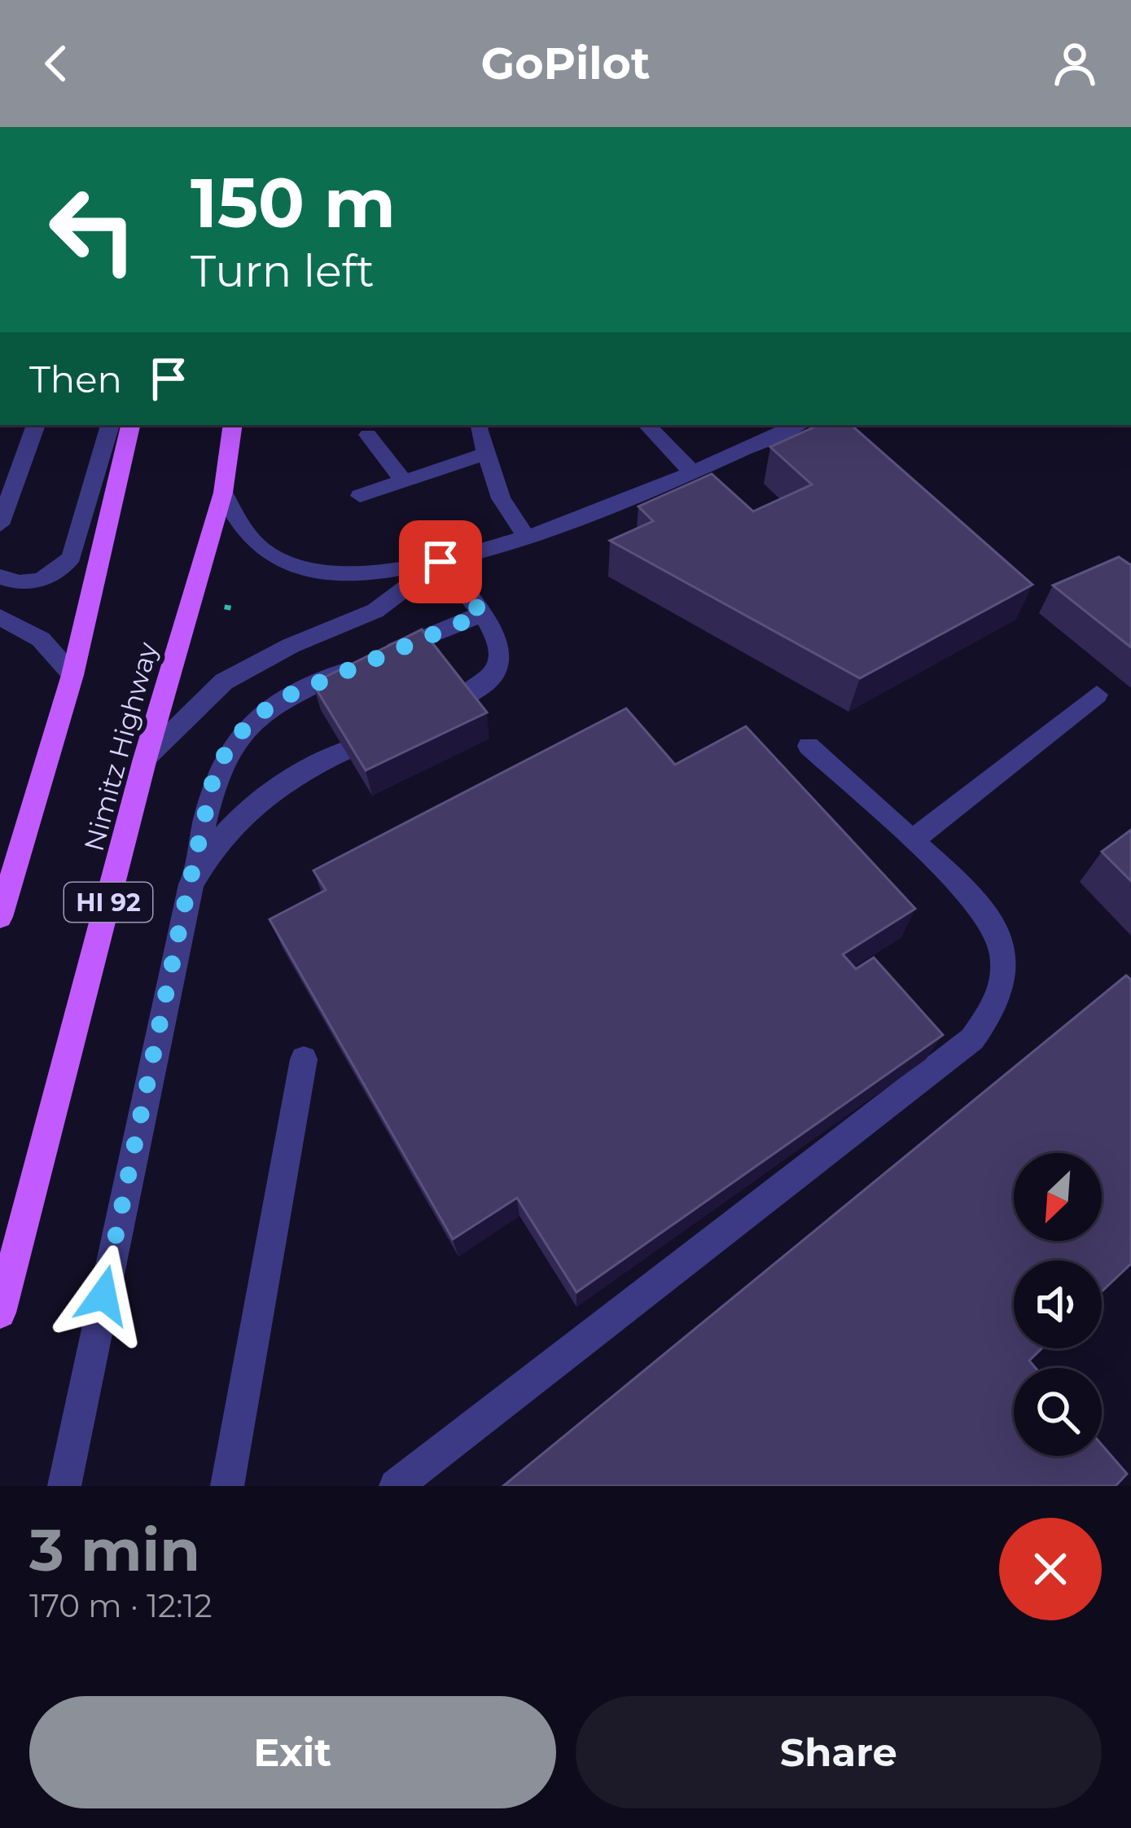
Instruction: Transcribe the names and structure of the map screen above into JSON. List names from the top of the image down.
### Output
{
  "streets": {
    "main road": ["Nimitz Highway", "HI 92"]
  },
  "north": "bottom left",
  "page": {
    "header": "GoPilot",
    "turn": ["150 m", "Turn left"],
    "then": "Then",
    "heading": ["3 min", "170 m · 12:12"],
    "buttons": ["Exit", "Share"]
  }
}
